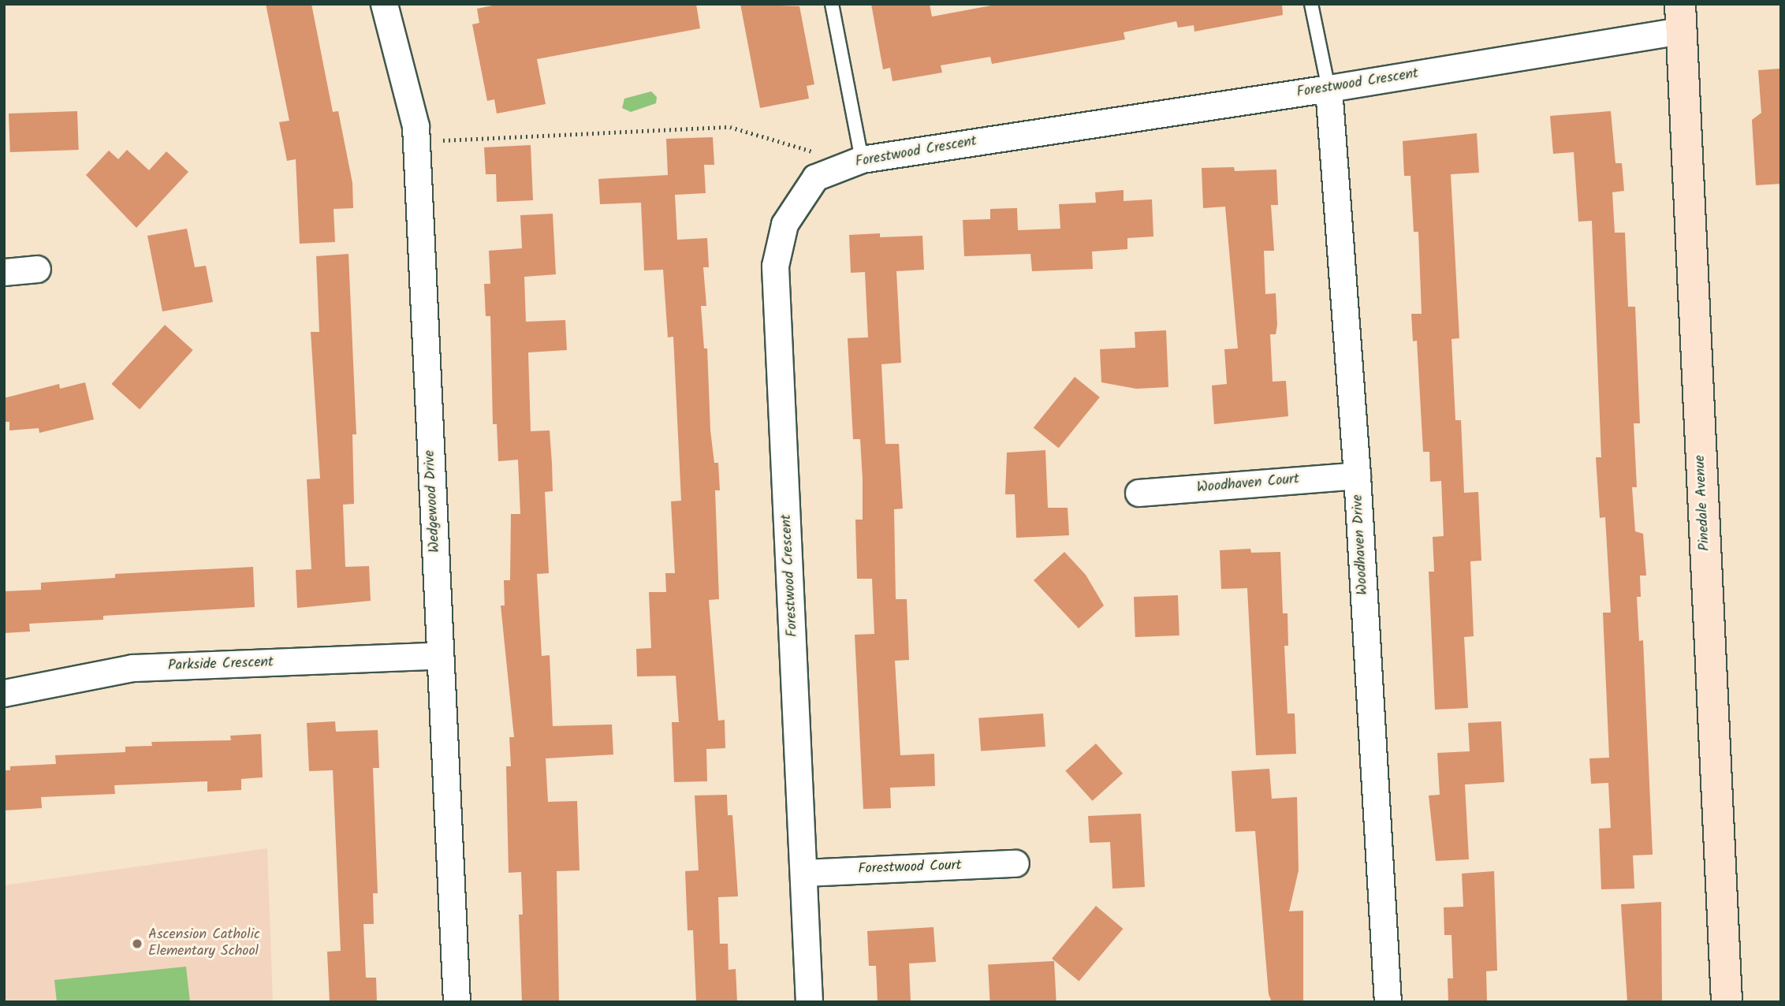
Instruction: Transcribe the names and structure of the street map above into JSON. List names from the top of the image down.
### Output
{
  "streets": {
    "street": [
      "Forestwood Crescent",
      "Woodhaven Court",
      "Wedgewood Drive",
      "Pinedale Avenue",
      "Woodhaven Drive",
      "Parkside Crescent",
      "Forestwood Court"
    ]
  },
  "crossings": [
    ["Forestwood Crescent", "Pinedale Avenue"],
    ["Forestwood Crescent", "Woodhaven Drive"],
    ["Forestwood Crescent", "Forestwood Court"],
    ["Woodhaven Court", "Woodhaven Drive"],
    ["Wedgewood Drive", "Parkside Crescent"]
  ],
  "places": ["Ascension Catholic Elementary School"]
}
